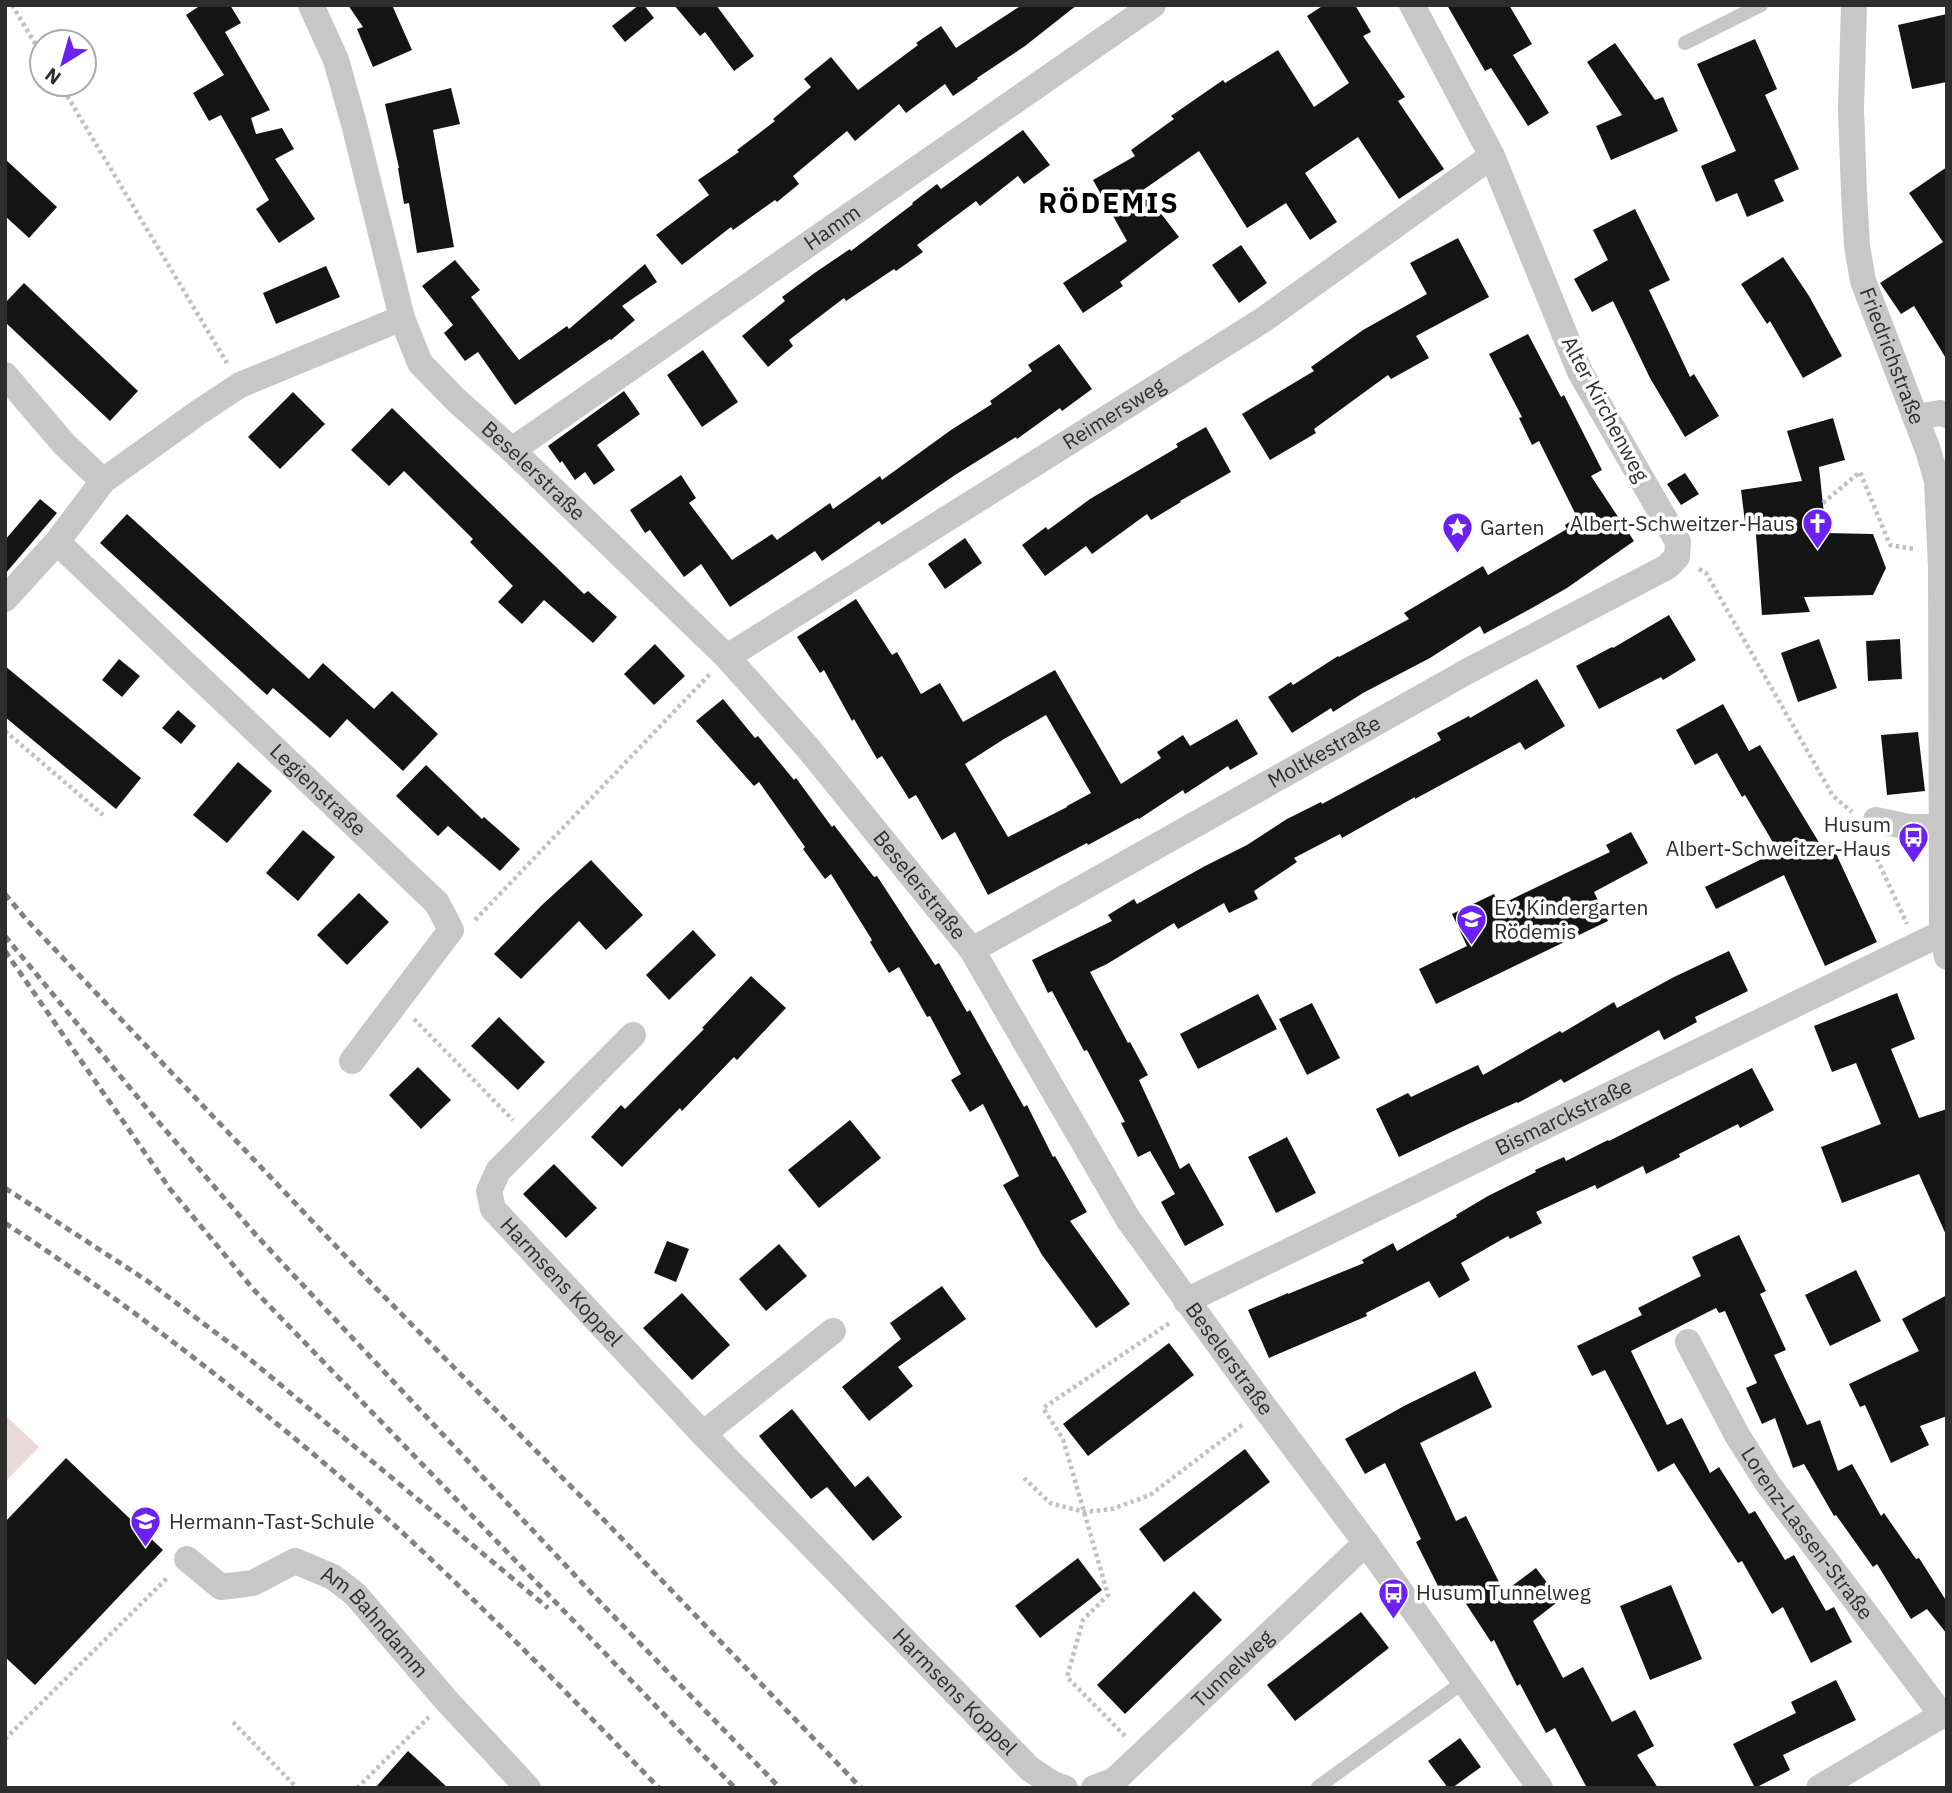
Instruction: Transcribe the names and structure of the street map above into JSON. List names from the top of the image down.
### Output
{
  "streets": {
    "street": [
      "Hamm",
      "Friedrichstraße",
      "Alter Kirchenweg",
      "Reimersweg",
      "Beselerstraße",
      "Moltkestraße",
      "Legienstraße",
      "Bismarckstraße",
      "Harmsens Koppel",
      "Lorenz-Lassen-Straße",
      "Am Bahndamm",
      "Tunnelweg"
    ]
  },
  "crossings": [
    ["Hamm", "Beselerstraße"],
    ["Friedrichstraße", "Bismarckstraße"],
    ["Alter Kirchenweg", "Reimersweg"],
    ["Alter Kirchenweg", "Moltkestraße"],
    ["Reimersweg", "Beselerstraße"],
    ["Beselerstraße", "Moltkestraße"],
    ["Beselerstraße", "Bismarckstraße"],
    ["Beselerstraße", "Tunnelweg"]
  ],
  "districts": ["RÖDEMIS"],
  "places": {
    "church": ["Albert-Schweitzer-Haus"],
    "place": ["Garten"],
    "bus stop": ["Husum Albert-Schweitzer-Haus", "Husum Tunnelweg"],
    "school or university": ["Ev. Kindergarten Rödemis", "Hermann-Tast-Schule"]
  },
  "north": "bottom left"
}
